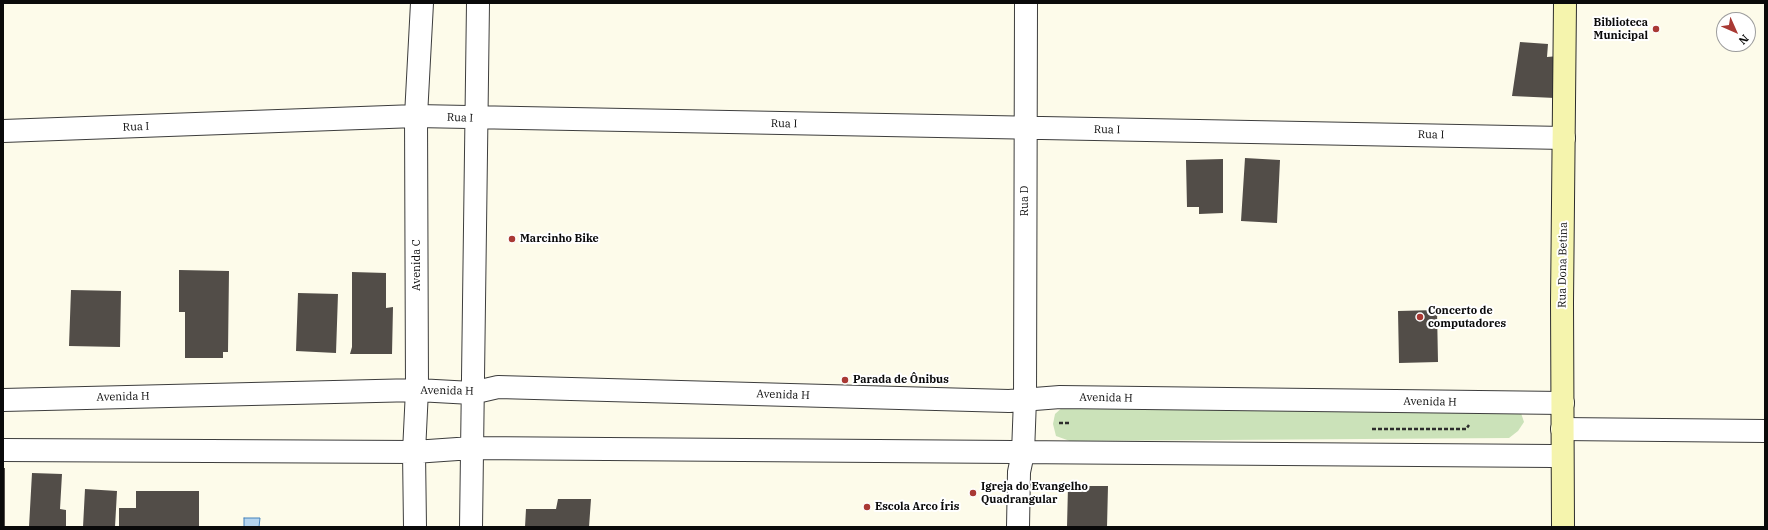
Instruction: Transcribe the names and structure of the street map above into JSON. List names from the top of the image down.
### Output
{
  "streets": {
    "street": [
      "Rua I",
      "Rua D",
      "Avenida C",
      "Rua Dona Betina",
      "Avenida H"
    ]
  },
  "crossings": [
    ["Rua I", "Rua D"],
    ["Rua I", "Avenida C"],
    ["Rua I", "Rua Dona Betina"],
    ["Rua D", "Avenida H"],
    ["Avenida C", "Avenida H"],
    ["Rua Dona Betina", "Avenida H"]
  ],
  "places": [
    "Biblioteca Municipal",
    "Marcinho Bike",
    "Concerto de computadores",
    "Parada de Ônibus",
    "Igreja do Evangelho Quadrangular",
    "Escola Arco Íris"
  ],
  "north": "bottom right"
}
